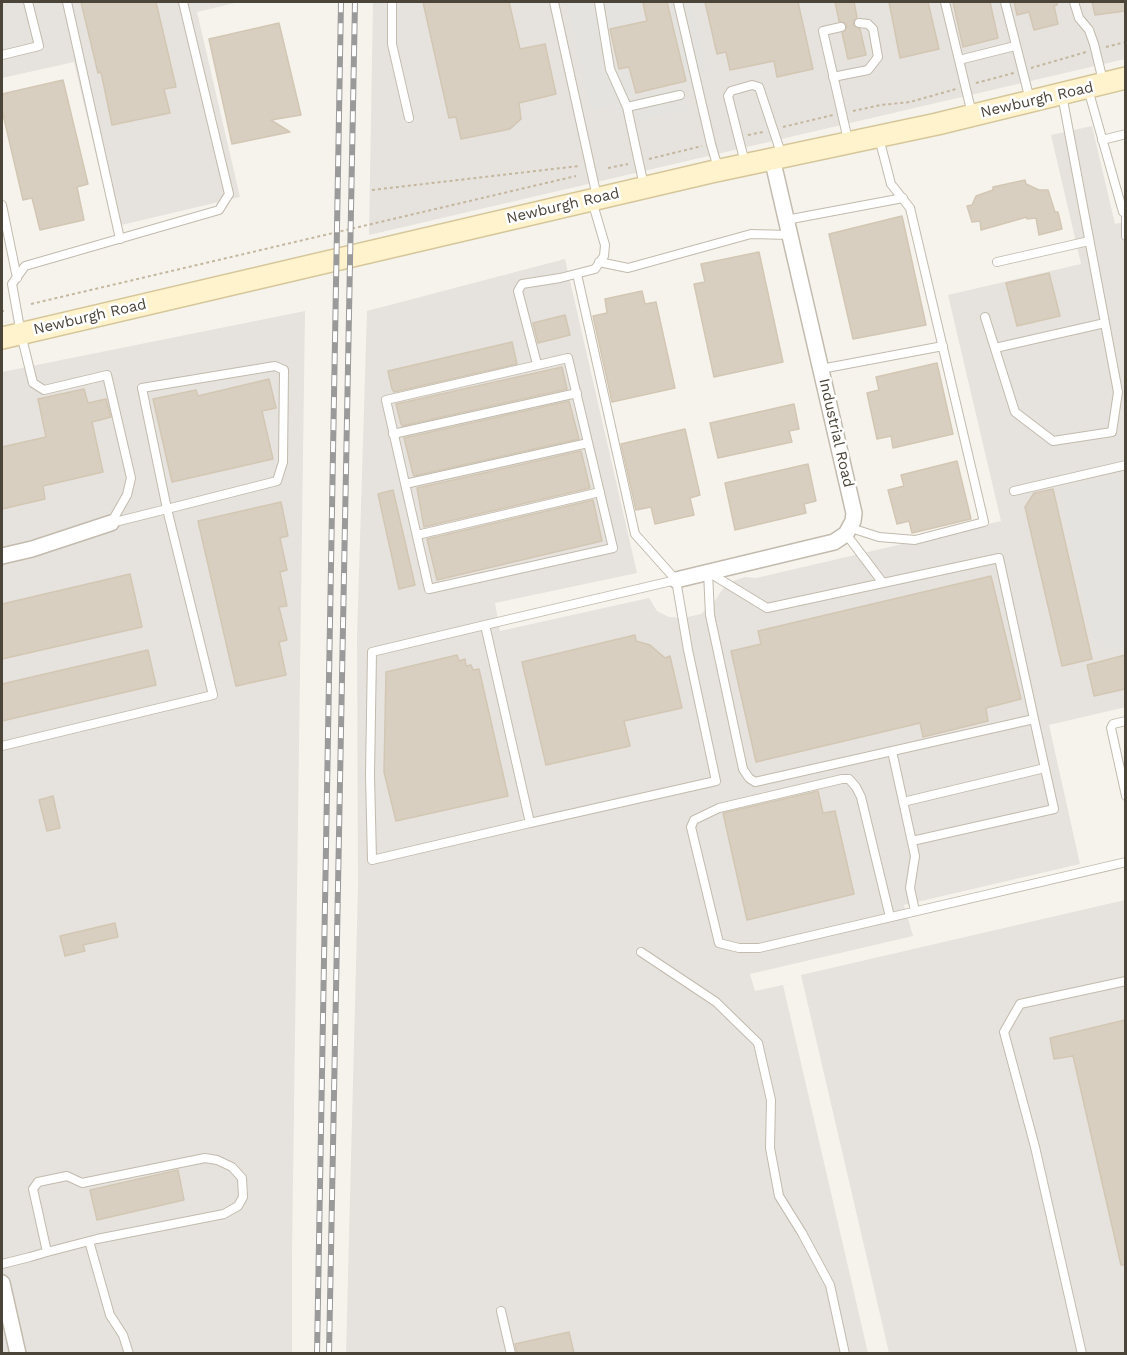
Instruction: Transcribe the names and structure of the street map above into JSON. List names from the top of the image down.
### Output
{
  "streets": {
    "main road": ["Newburgh Road"],
    "street": ["Industrial Road"]
  },
  "crossings": [
    ["Newburgh Road", "Industrial Road"]
  ]
}
